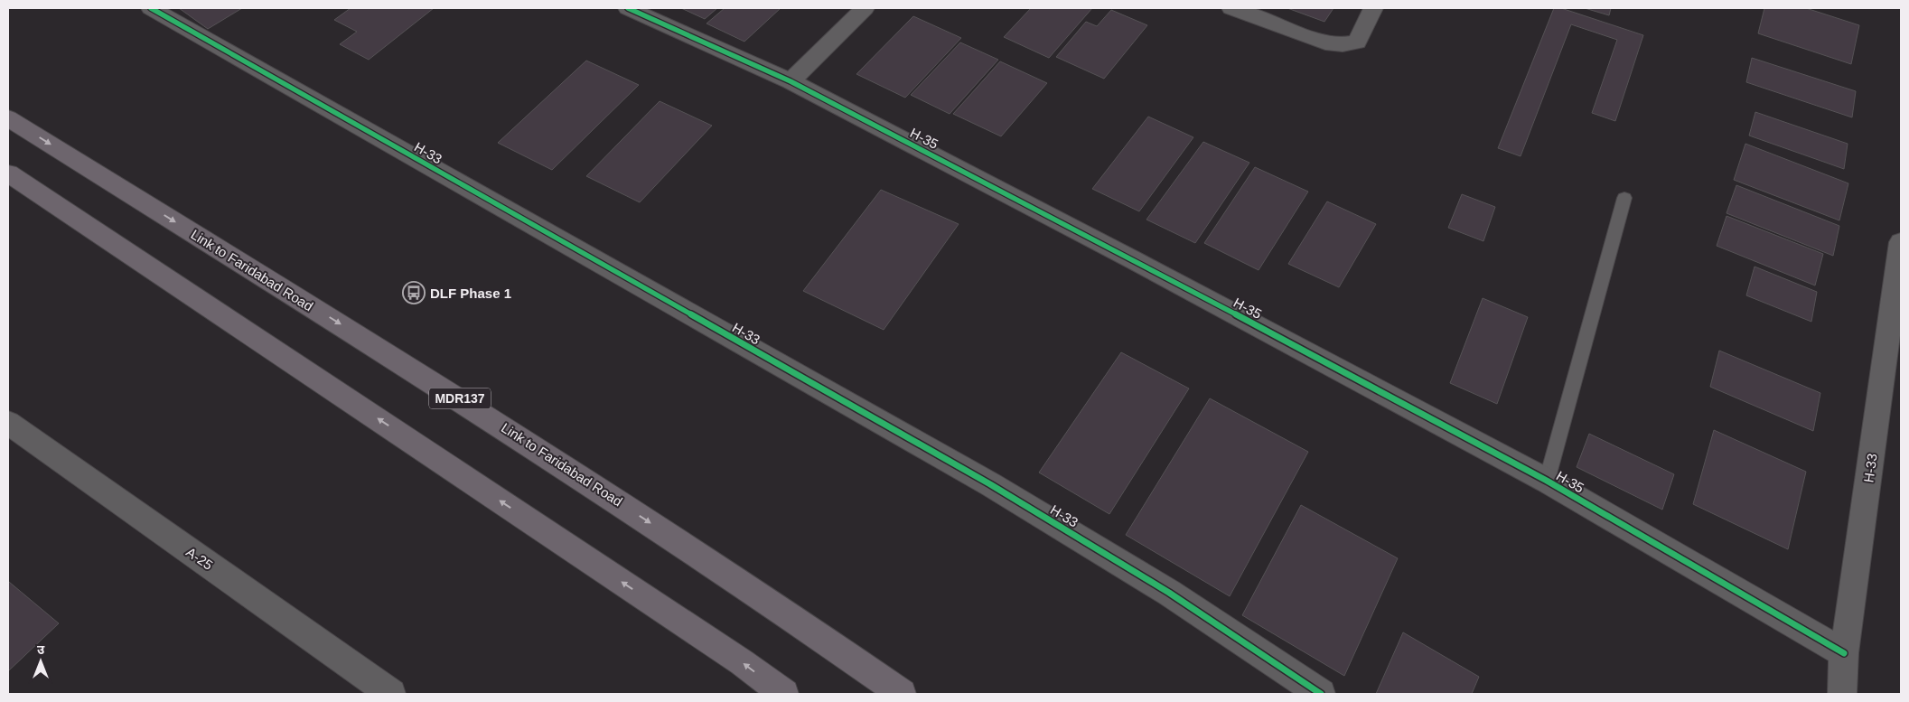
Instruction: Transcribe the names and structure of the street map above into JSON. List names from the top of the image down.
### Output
{
  "streets": {
    "main road": ["Link to Faridabad Road", "MDR137"],
    "street": ["H-35", "H-33", "A-25"]
  },
  "crossings": [
    ["H-35", "H-33"]
  ],
  "places": {
    "bus stop": ["DLF Phase 1"]
  },
  "north": "top"
}
